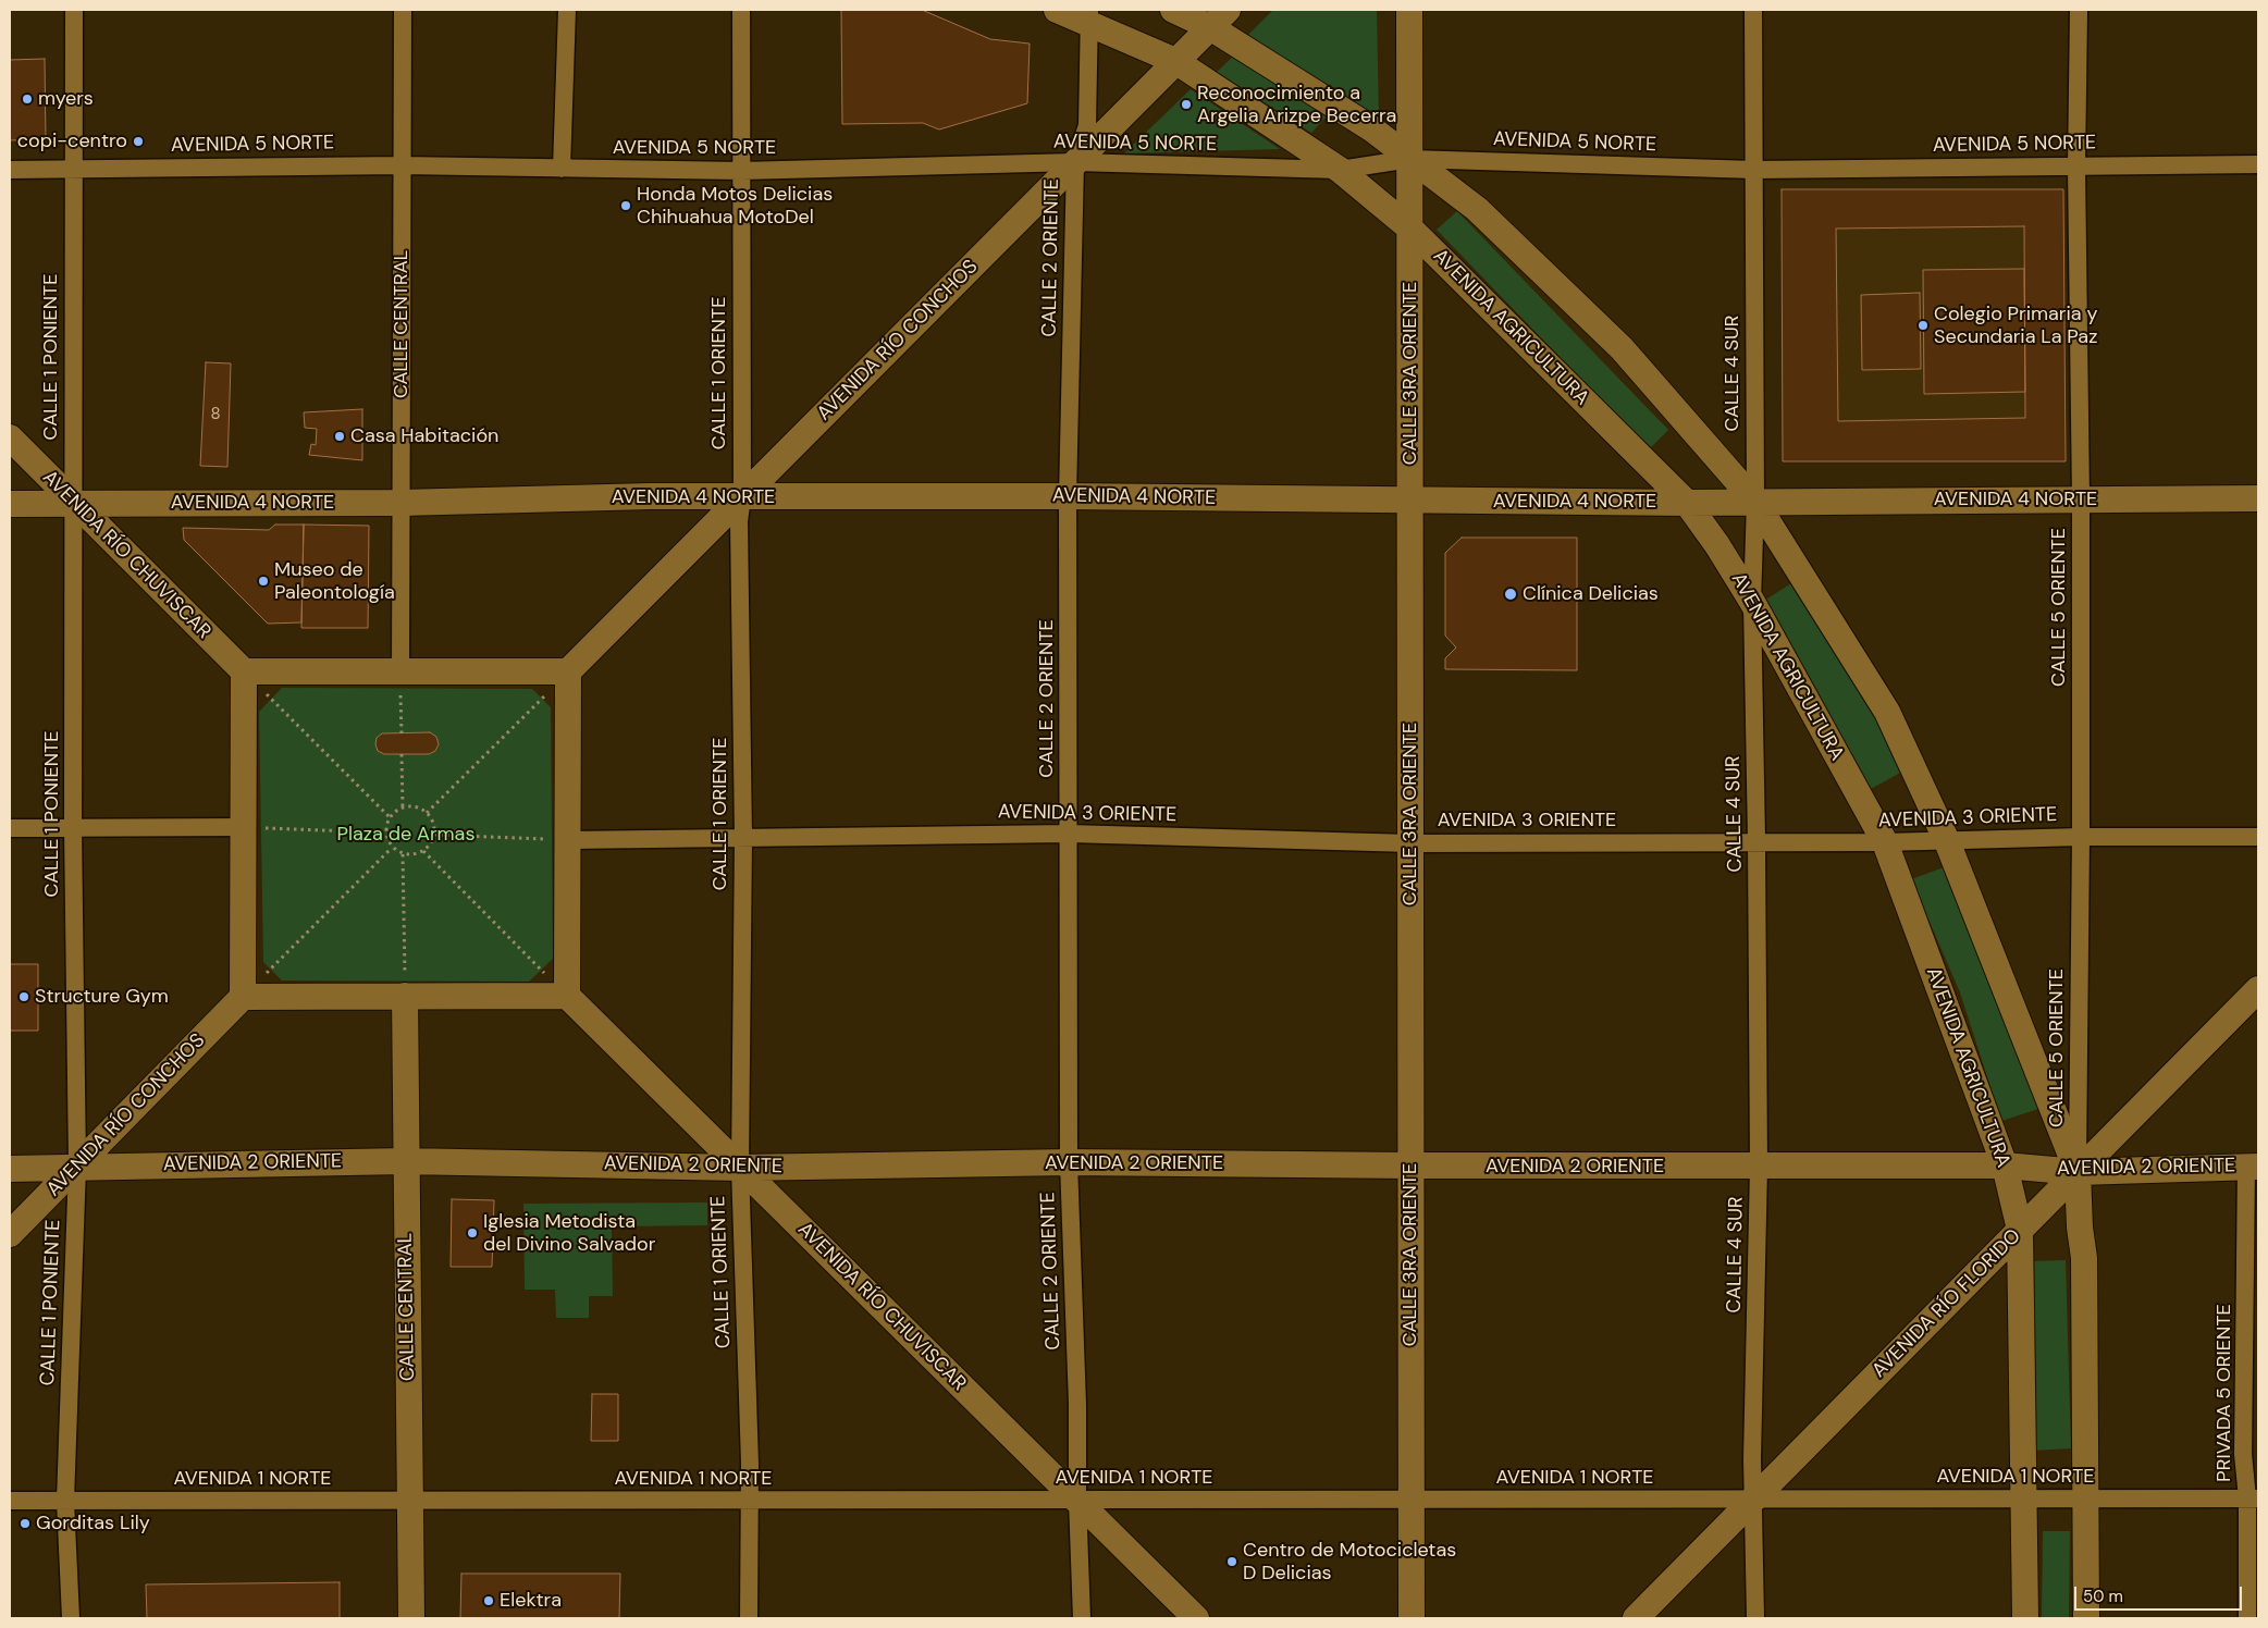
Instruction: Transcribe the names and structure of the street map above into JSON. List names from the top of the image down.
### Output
{
  "streets": {
    "main road": [
      "CALLE CENTRAL",
      "AVENIDA AGRICULTURA",
      "AVENIDA RÍO CONCHOS",
      "CALLE 3RA ORIENTE",
      "AVENIDA 4 NORTE",
      "AVENIDA RÍO CHUVISCAR",
      "AVENIDA 2 ORIENTE",
      "AVENIDA RÍO FLORIDO"
    ],
    "street": [
      "AVENIDA 5 NORTE",
      "CALLE 2 ORIENTE",
      "CALLE 1 PONIENTE",
      "CALLE 1 ORIENTE",
      "CALLE 4 SUR",
      "CALLE 5 ORIENTE",
      "AVENIDA 3 ORIENTE",
      "PRIVADA 5 ORIENTE",
      "AVENIDA 1 NORTE"
    ]
  },
  "crossings": [
    ["AVENIDA 5 NORTE", "CALLE 2 ORIENTE"],
    ["AVENIDA 5 NORTE", "CALLE CENTRAL"],
    ["AVENIDA 5 NORTE", "AVENIDA AGRICULTURA"],
    ["AVENIDA 5 NORTE", "AVENIDA RÍO CONCHOS"],
    ["AVENIDA 5 NORTE", "CALLE 1 PONIENTE"],
    ["AVENIDA 5 NORTE", "CALLE 1 ORIENTE"],
    ["AVENIDA 5 NORTE", "CALLE 3RA ORIENTE"],
    ["AVENIDA 5 NORTE", "CALLE 4 SUR"],
    ["AVENIDA 5 NORTE", "CALLE 5 ORIENTE"],
    ["CALLE 2 ORIENTE", "AVENIDA AGRICULTURA"],
    ["CALLE 2 ORIENTE", "AVENIDA RÍO CONCHOS"],
    ["CALLE 2 ORIENTE", "AVENIDA 4 NORTE"],
    ["CALLE 2 ORIENTE", "AVENIDA RÍO CHUVISCAR"],
    ["CALLE 2 ORIENTE", "AVENIDA 3 ORIENTE"],
    ["CALLE 2 ORIENTE", "AVENIDA 2 ORIENTE"],
    ["CALLE 2 ORIENTE", "AVENIDA 1 NORTE"],
    ["CALLE CENTRAL", "AVENIDA 4 NORTE"],
    ["CALLE CENTRAL", "AVENIDA 2 ORIENTE"],
    ["CALLE CENTRAL", "AVENIDA 1 NORTE"],
    ["AVENIDA AGRICULTURA", "AVENIDA RÍO CONCHOS"],
    ["AVENIDA AGRICULTURA", "CALLE 3RA ORIENTE"],
    ["AVENIDA AGRICULTURA", "CALLE 4 SUR"],
    ["AVENIDA AGRICULTURA", "AVENIDA 4 NORTE"],
    ["AVENIDA AGRICULTURA", "AVENIDA 3 ORIENTE"],
    ["AVENIDA AGRICULTURA", "AVENIDA 2 ORIENTE"],
    ["AVENIDA AGRICULTURA", "AVENIDA RÍO FLORIDO"],
    ["AVENIDA AGRICULTURA", "AVENIDA 1 NORTE"],
    ["AVENIDA RÍO CONCHOS", "CALLE 1 PONIENTE"],
    ["AVENIDA RÍO CONCHOS", "CALLE 1 ORIENTE"],
    ["AVENIDA RÍO CONCHOS", "AVENIDA 4 NORTE"],
    ["AVENIDA RÍO CONCHOS", "AVENIDA 2 ORIENTE"],
    ["CALLE 1 PONIENTE", "AVENIDA 4 NORTE"],
    ["CALLE 1 PONIENTE", "AVENIDA RÍO CHUVISCAR"],
    ["CALLE 1 PONIENTE", "AVENIDA 2 ORIENTE"],
    ["CALLE 1 PONIENTE", "AVENIDA 1 NORTE"],
    ["CALLE 1 ORIENTE", "AVENIDA 4 NORTE"],
    ["CALLE 1 ORIENTE", "AVENIDA RÍO CHUVISCAR"],
    ["CALLE 1 ORIENTE", "AVENIDA 3 ORIENTE"],
    ["CALLE 1 ORIENTE", "AVENIDA 2 ORIENTE"],
    ["CALLE 1 ORIENTE", "AVENIDA 1 NORTE"],
    ["CALLE 3RA ORIENTE", "AVENIDA 4 NORTE"],
    ["CALLE 3RA ORIENTE", "AVENIDA 3 ORIENTE"],
    ["CALLE 3RA ORIENTE", "AVENIDA 2 ORIENTE"],
    ["CALLE 3RA ORIENTE", "AVENIDA 1 NORTE"],
    ["CALLE 4 SUR", "AVENIDA 4 NORTE"],
    ["CALLE 4 SUR", "AVENIDA 3 ORIENTE"],
    ["CALLE 4 SUR", "AVENIDA 2 ORIENTE"],
    ["CALLE 4 SUR", "AVENIDA RÍO FLORIDO"],
    ["CALLE 4 SUR", "AVENIDA 1 NORTE"],
    ["AVENIDA 4 NORTE", "AVENIDA RÍO CHUVISCAR"],
    ["AVENIDA 4 NORTE", "CALLE 5 ORIENTE"],
    ["AVENIDA RÍO CHUVISCAR", "AVENIDA 2 ORIENTE"],
    ["AVENIDA RÍO CHUVISCAR", "AVENIDA 1 NORTE"],
    ["CALLE 5 ORIENTE", "AVENIDA 3 ORIENTE"],
    ["CALLE 5 ORIENTE", "AVENIDA 2 ORIENTE"],
    ["CALLE 5 ORIENTE", "AVENIDA RÍO FLORIDO"],
    ["AVENIDA 2 ORIENTE", "AVENIDA RÍO FLORIDO"],
    ["AVENIDA 2 ORIENTE", "PRIVADA 5 ORIENTE"],
    ["AVENIDA RÍO FLORIDO", "AVENIDA 1 NORTE"],
    ["PRIVADA 5 ORIENTE", "AVENIDA 1 NORTE"]
  ],
  "parks": ["Plaza de Armas"],
  "places": [
    "myers",
    "Reconocimiento a Argelia Arizpe Becerra",
    "copi-centro",
    "Honda Motos Delicias Chihuahua MotoDel",
    "Colegio Primaria y Secundaria La Paz",
    "Casa Habitación",
    "Museo de Paleontología",
    "Clínica Delicias",
    "Structure Gym",
    "Iglesia Metodista del Divino Salvador",
    "Gorditas Lily",
    "Centro de Motocicletas D Delicias",
    "Elektra"
  ],
  "house_numbers": ["8"],
  "scale_bar": "50 m"
}
